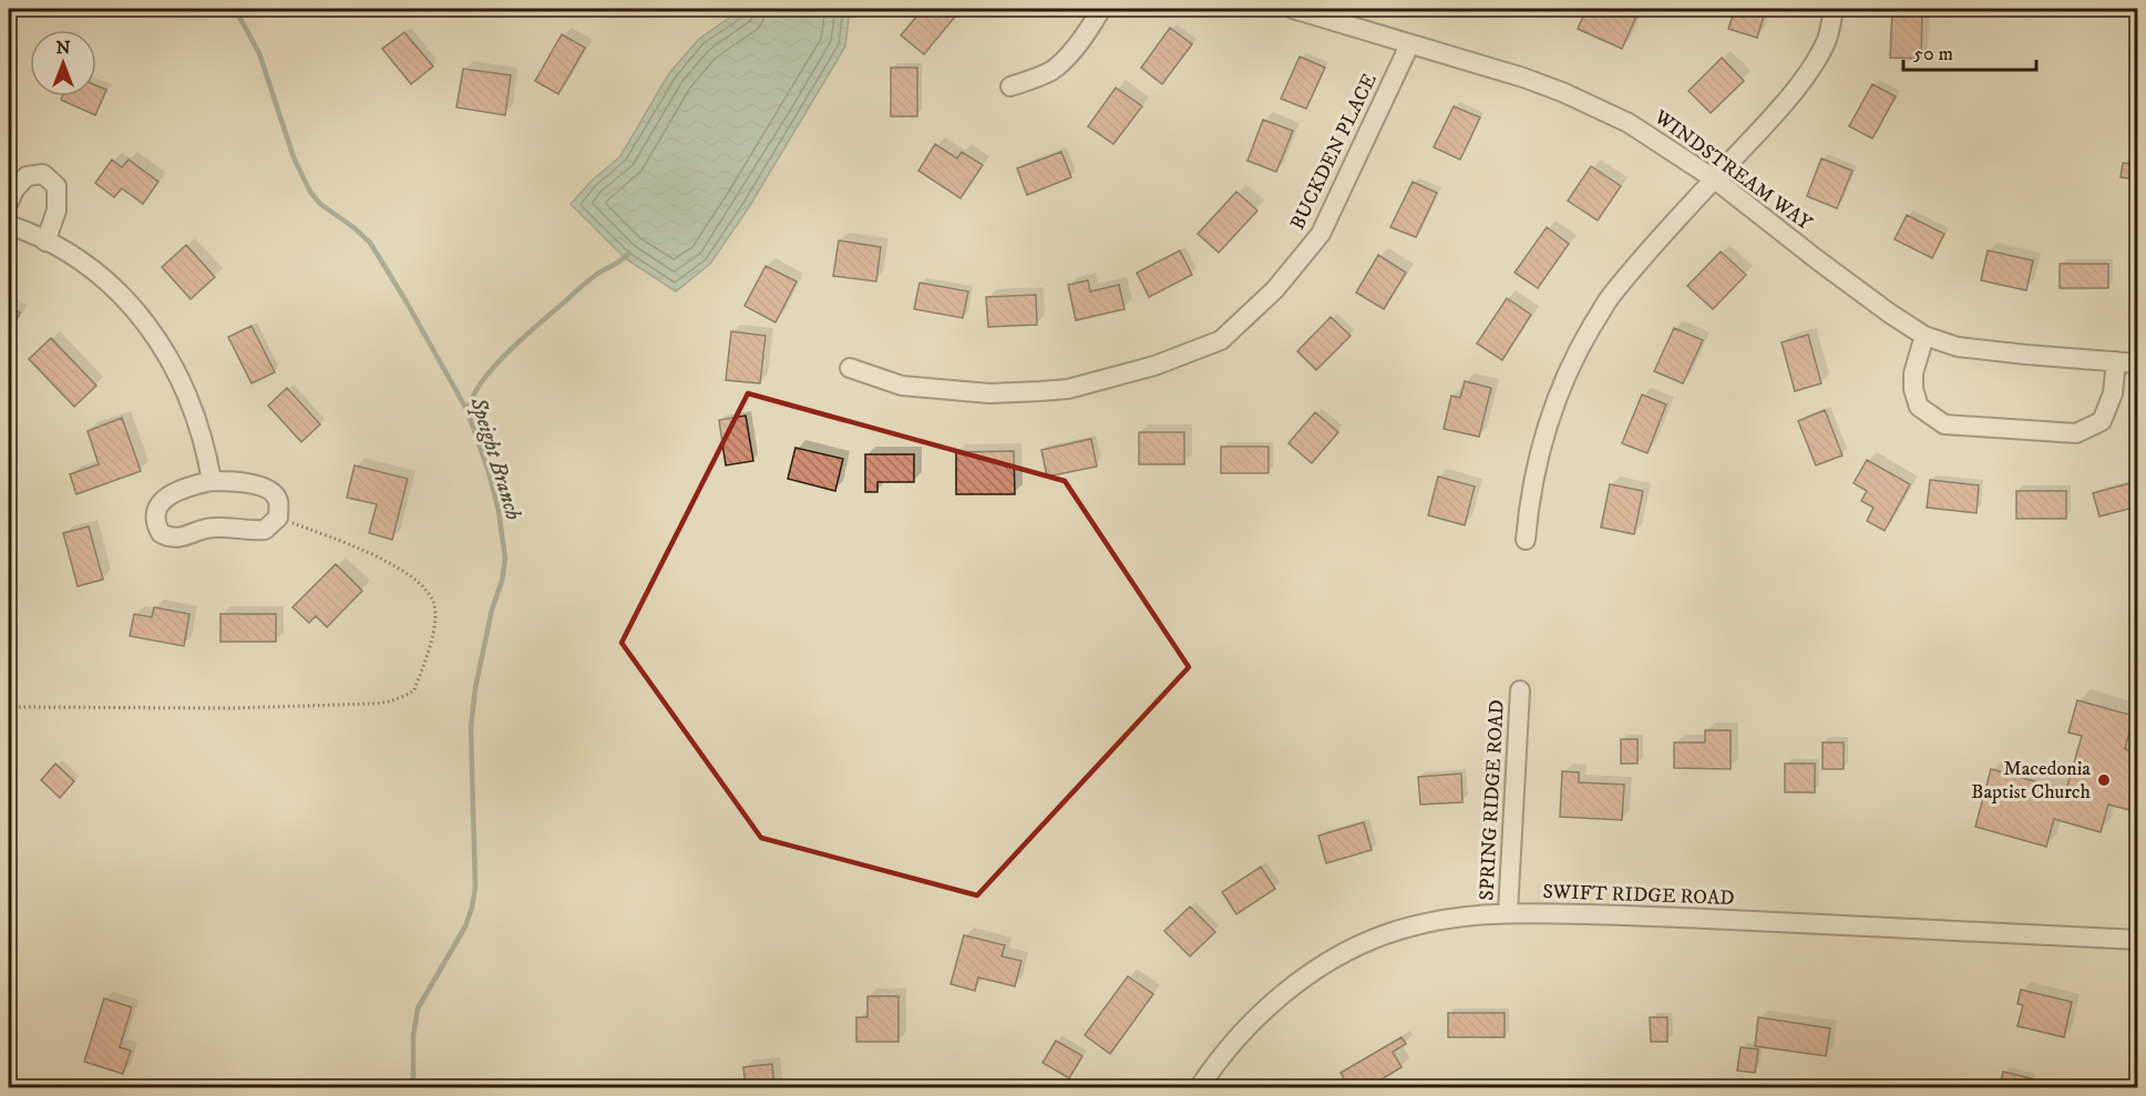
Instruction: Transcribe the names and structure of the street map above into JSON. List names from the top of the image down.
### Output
{
  "streets": {
    "street": [
      "BUCKDEN PLACE",
      "WINDSTREAM WAY",
      "SPRING RIDGE ROAD",
      "SWIFT RIDGE ROAD"
    ]
  },
  "crossings": [
    ["BUCKDEN PLACE", "WINDSTREAM WAY"],
    ["SPRING RIDGE ROAD", "SWIFT RIDGE ROAD"]
  ],
  "water": ["Speight Branch"],
  "places": ["Macedonia Baptist Church"],
  "scale_bar": "50 m",
  "north": "top"
}
